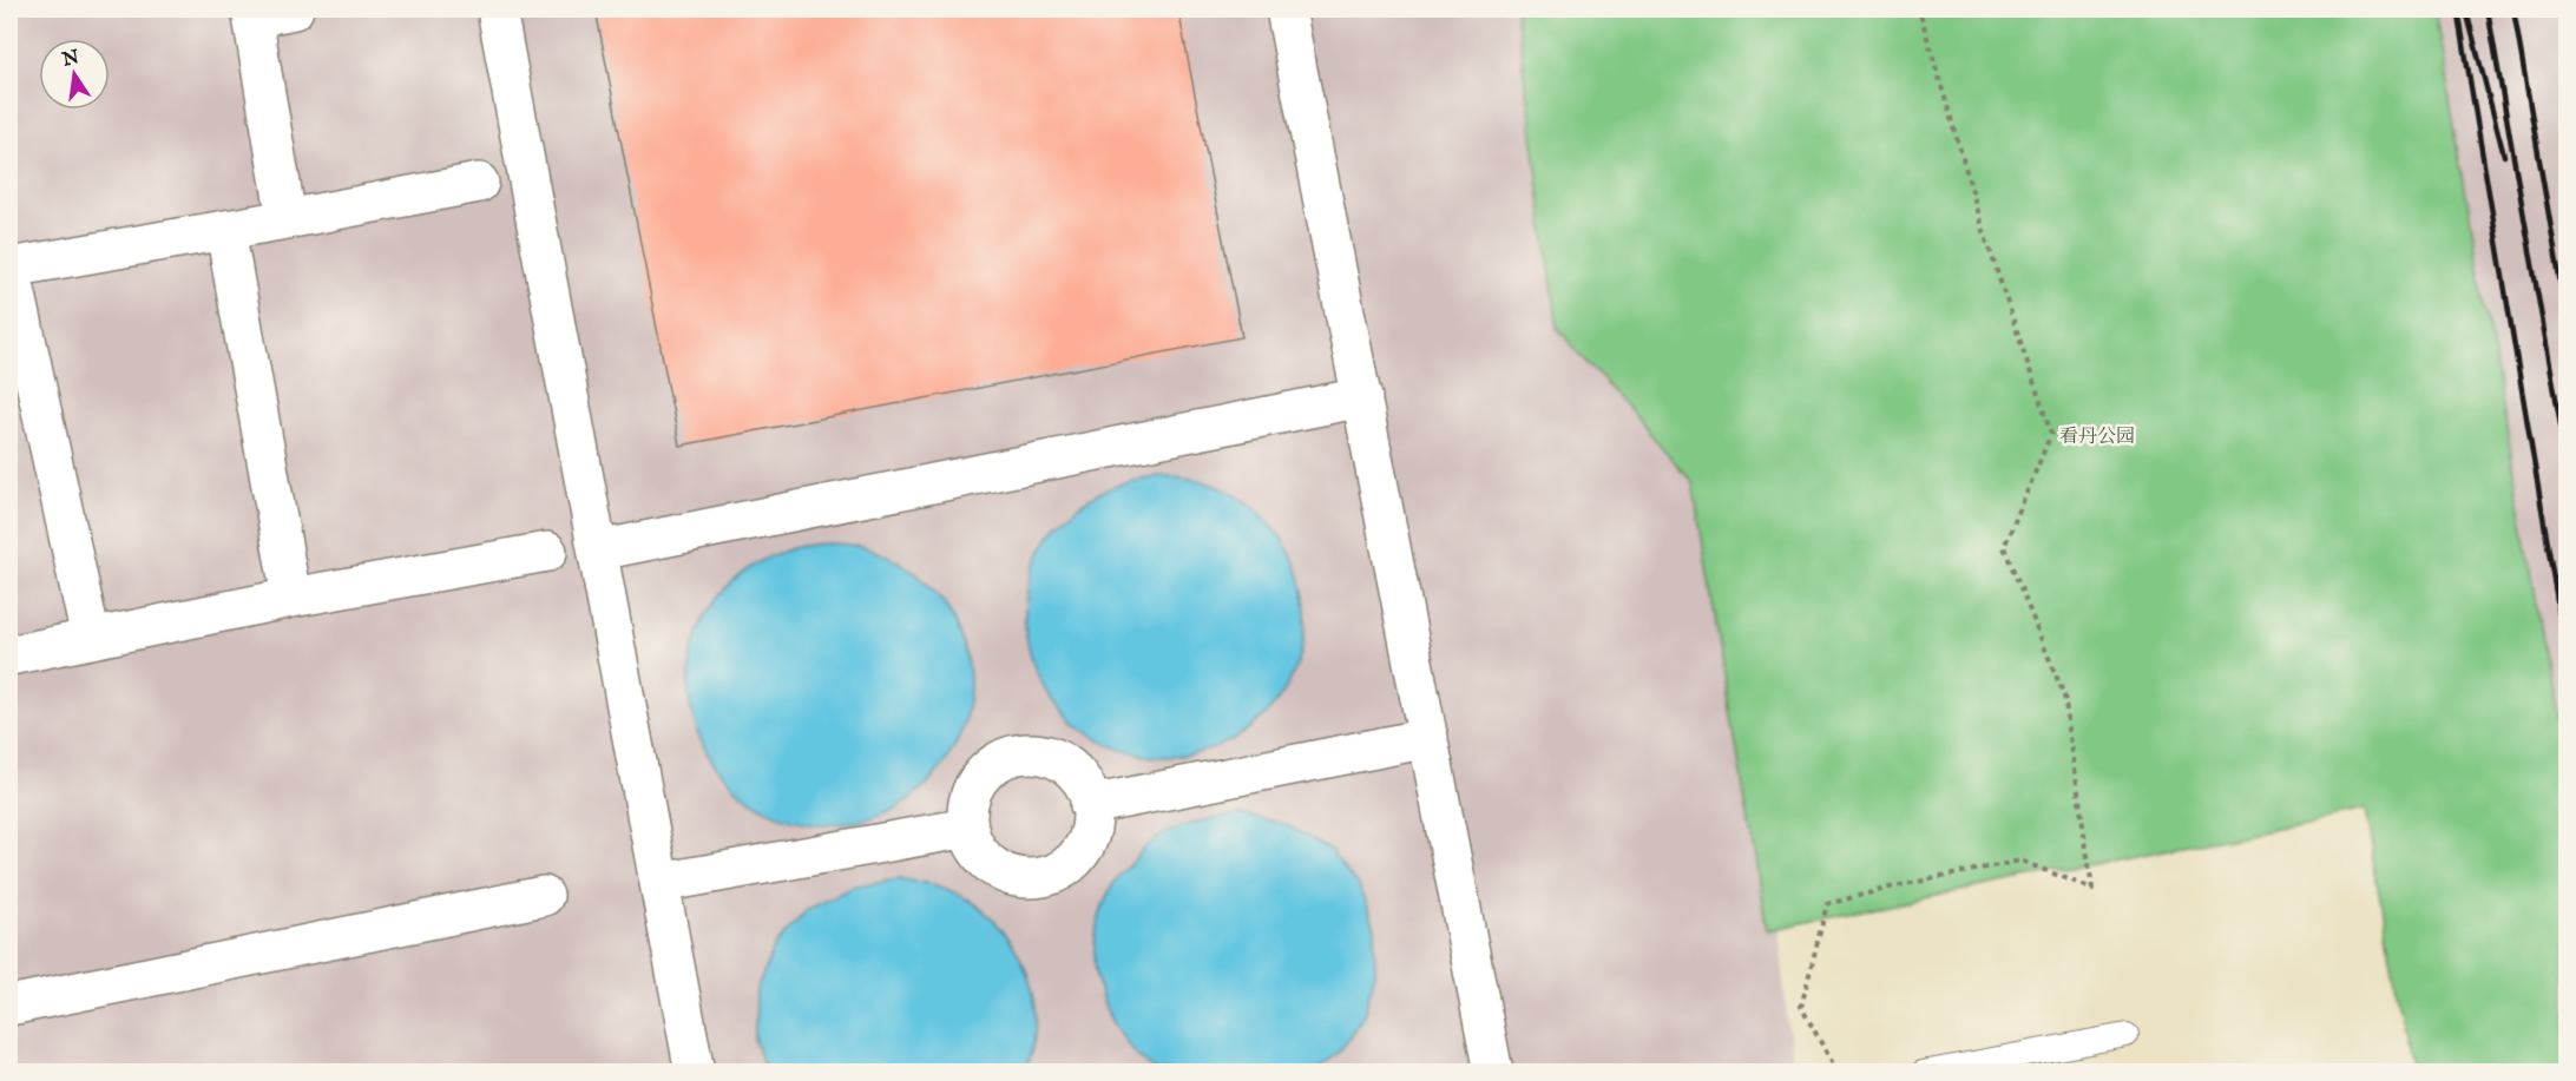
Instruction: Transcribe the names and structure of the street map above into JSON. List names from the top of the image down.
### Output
{
  "parks": ["看丹公园"],
  "north": "top"
}
